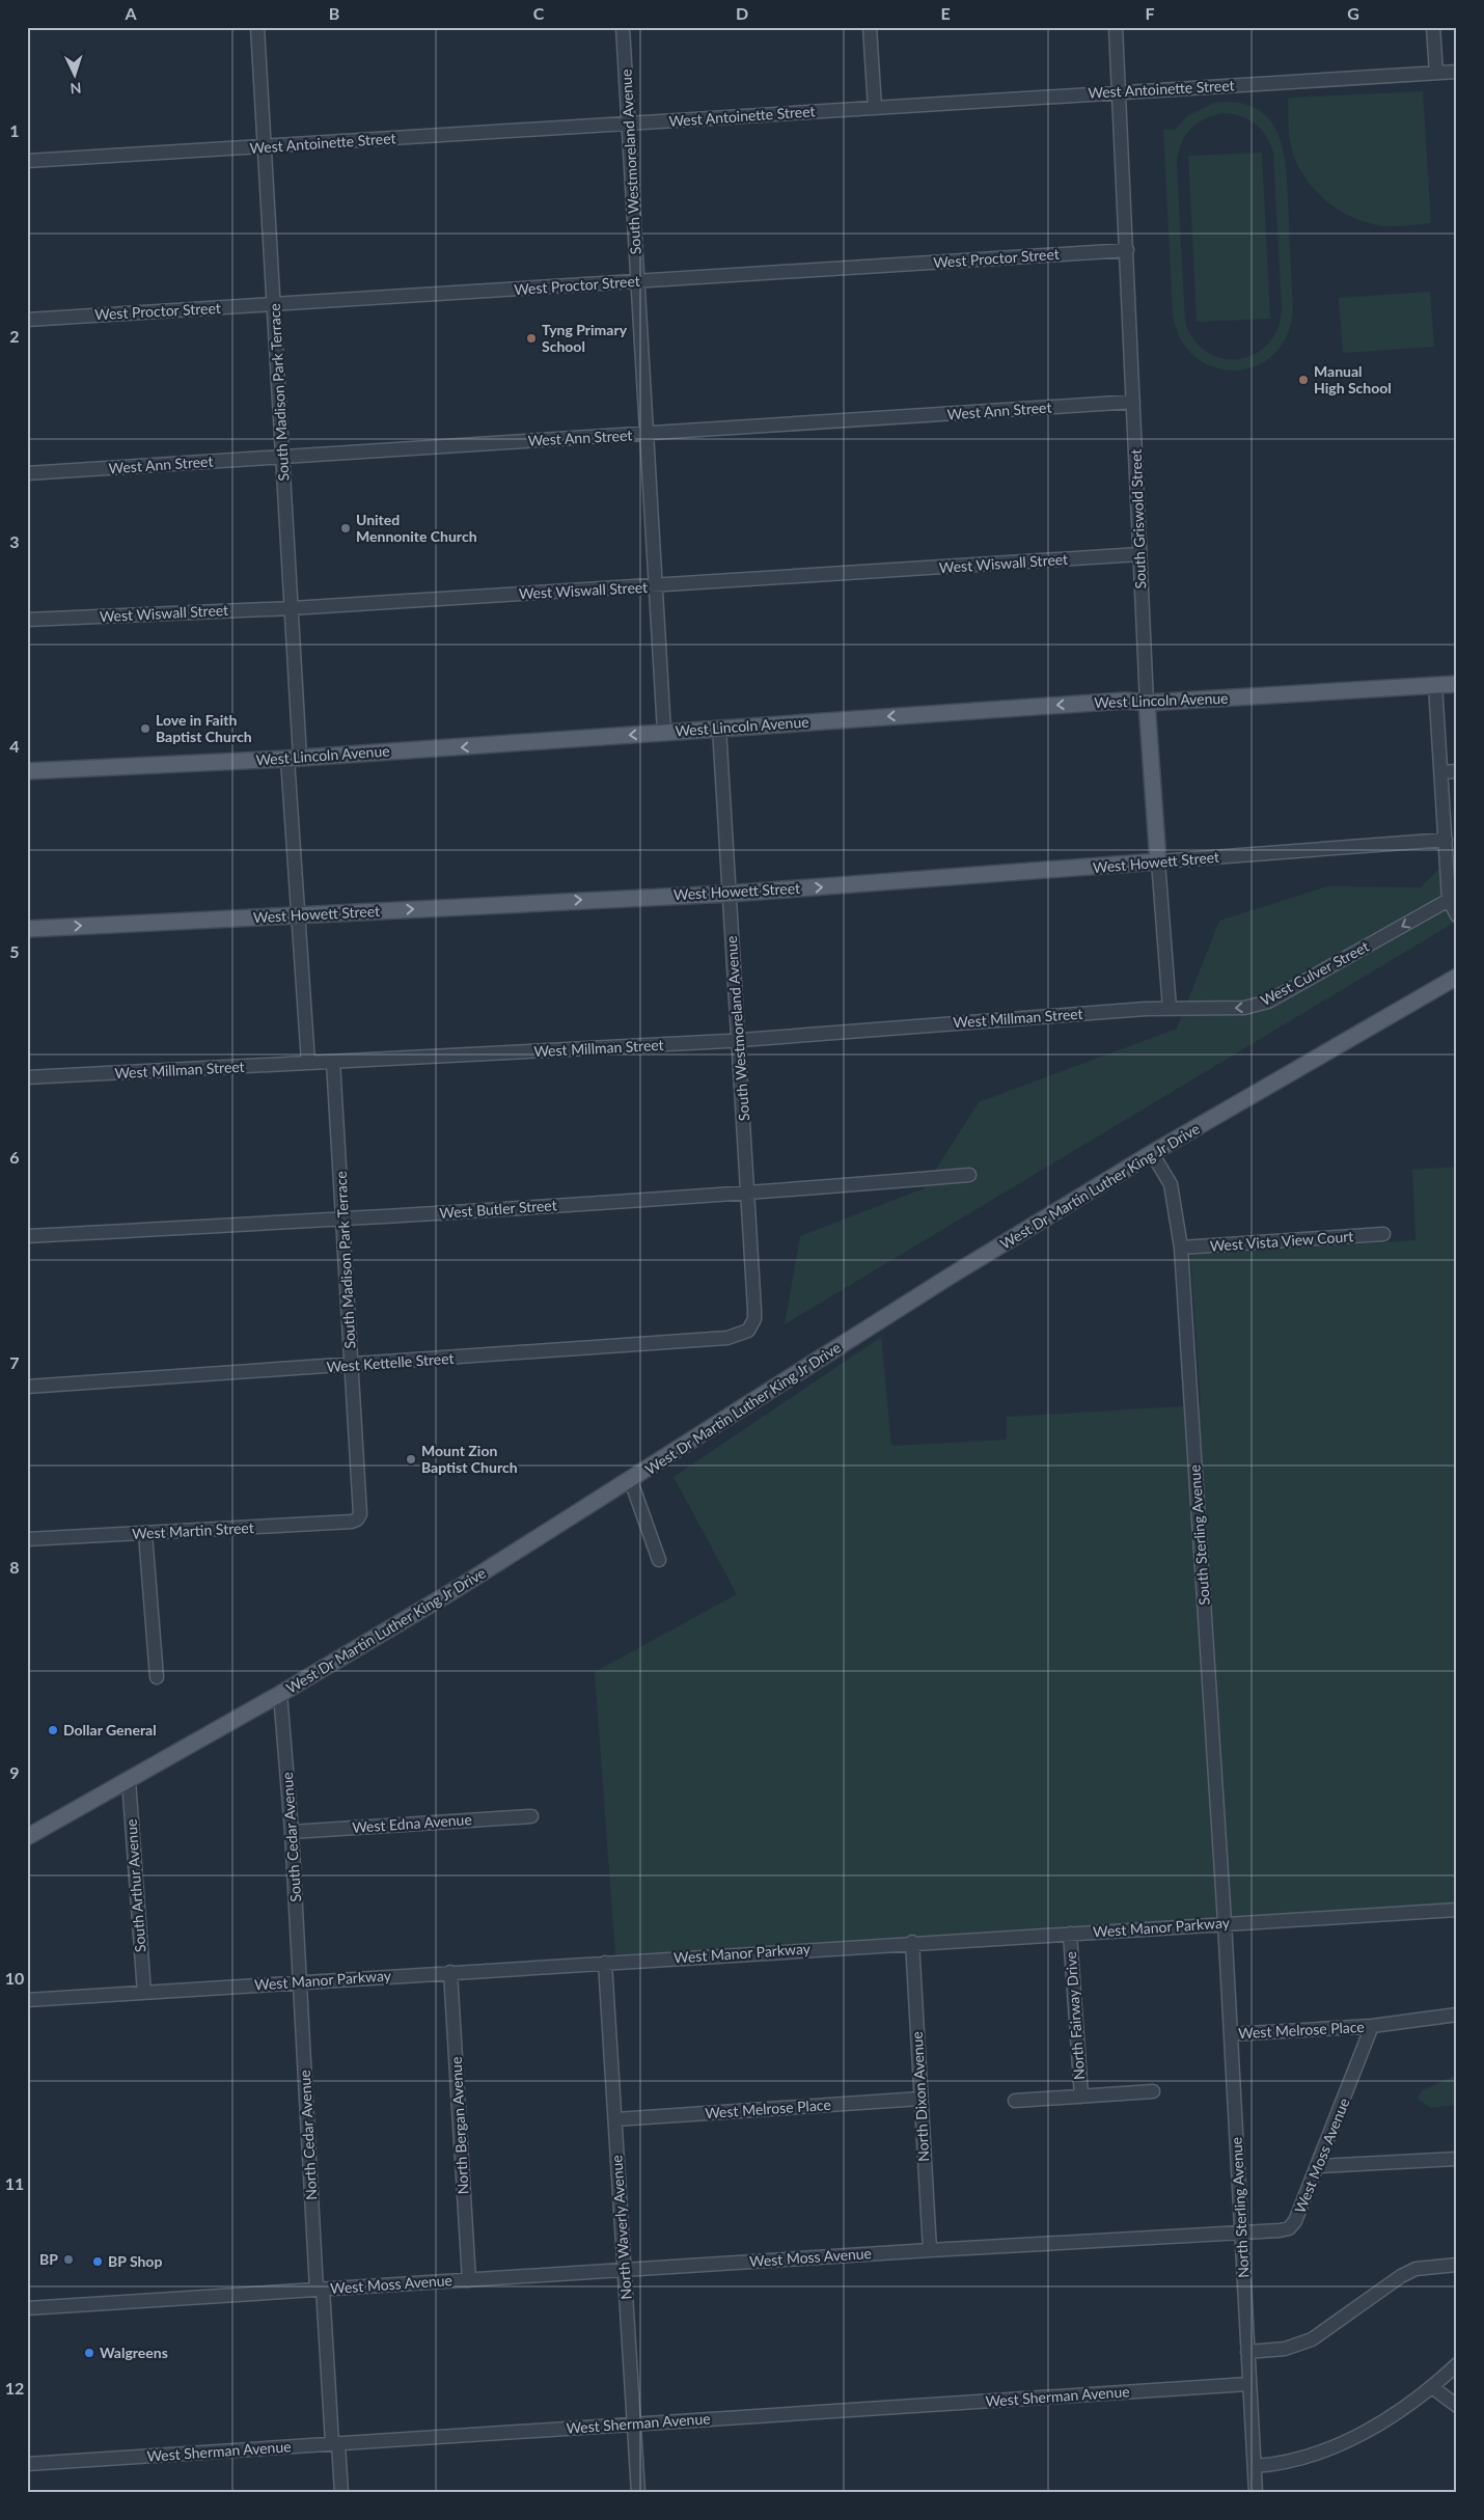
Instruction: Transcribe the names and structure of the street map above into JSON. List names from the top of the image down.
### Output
{
  "streets": {
    "main road": [
      "South Griswold Street",
      "West Lincoln Avenue",
      "West Howett Street",
      "West Dr Martin Luther King Jr Drive"
    ],
    "street": [
      "West Antoinette Street",
      "South Westmoreland Avenue",
      "West Proctor Street",
      "South Madison Park Terrace",
      "West Ann Street",
      "West Wiswall Street",
      "West Culver Street",
      "West Millman Street",
      "West Butler Street",
      "West Vista View Court",
      "West Kettelle Street",
      "West Martin Street",
      "South Sterling Avenue",
      "West Edna Avenue",
      "South Cedar Avenue",
      "South Arthur Avenue",
      "West Manor Parkway",
      "North Fairway Drive",
      "West Melrose Place",
      "North Dixon Avenue",
      "North Bergan Avenue",
      "North Cedar Avenue",
      "West Moss Avenue",
      "North Sterling Avenue",
      "North Waverly Avenue",
      "West Sherman Avenue"
    ]
  },
  "crossings": [
    ["West Antoinette Street", "South Westmoreland Avenue"],
    ["West Antoinette Street", "South Madison Park Terrace"],
    ["West Antoinette Street", "South Griswold Street"],
    ["South Westmoreland Avenue", "West Proctor Street"],
    ["South Westmoreland Avenue", "West Ann Street"],
    ["South Westmoreland Avenue", "West Wiswall Street"],
    ["South Westmoreland Avenue", "West Lincoln Avenue"],
    ["South Westmoreland Avenue", "West Howett Street"],
    ["South Westmoreland Avenue", "West Millman Street"],
    ["South Westmoreland Avenue", "West Butler Street"],
    ["South Westmoreland Avenue", "West Kettelle Street"],
    ["West Proctor Street", "South Madison Park Terrace"],
    ["West Proctor Street", "South Griswold Street"],
    ["South Madison Park Terrace", "West Ann Street"],
    ["South Madison Park Terrace", "West Wiswall Street"],
    ["South Madison Park Terrace", "West Lincoln Avenue"],
    ["South Madison Park Terrace", "West Howett Street"],
    ["South Madison Park Terrace", "West Millman Street"],
    ["South Madison Park Terrace", "West Butler Street"],
    ["South Madison Park Terrace", "West Kettelle Street"],
    ["South Madison Park Terrace", "West Martin Street"],
    ["West Ann Street", "South Griswold Street"],
    ["South Griswold Street", "West Wiswall Street"],
    ["South Griswold Street", "West Lincoln Avenue"],
    ["South Griswold Street", "West Howett Street"],
    ["South Griswold Street", "West Culver Street"],
    ["South Griswold Street", "West Millman Street"],
    ["West Culver Street", "West Millman Street"],
    ["West Dr Martin Luther King Jr Drive", "South Sterling Avenue"],
    ["West Dr Martin Luther King Jr Drive", "South Cedar Avenue"],
    ["West Dr Martin Luther King Jr Drive", "South Arthur Avenue"],
    ["West Vista View Court", "South Sterling Avenue"],
    ["South Sterling Avenue", "West Manor Parkway"],
    ["South Sterling Avenue", "North Sterling Avenue"],
    ["West Edna Avenue", "South Cedar Avenue"],
    ["South Cedar Avenue", "West Manor Parkway"],
    ["South Cedar Avenue", "North Cedar Avenue"],
    ["South Arthur Avenue", "West Manor Parkway"],
    ["West Manor Parkway", "North Fairway Drive"],
    ["West Manor Parkway", "North Dixon Avenue"],
    ["West Manor Parkway", "North Bergan Avenue"],
    ["West Manor Parkway", "North Cedar Avenue"],
    ["West Manor Parkway", "North Sterling Avenue"],
    ["West Manor Parkway", "North Waverly Avenue"],
    ["West Melrose Place", "North Dixon Avenue"],
    ["West Melrose Place", "West Moss Avenue"],
    ["West Melrose Place", "North Sterling Avenue"],
    ["West Melrose Place", "North Waverly Avenue"],
    ["North Dixon Avenue", "West Moss Avenue"],
    ["North Bergan Avenue", "West Moss Avenue"],
    ["North Cedar Avenue", "West Moss Avenue"],
    ["North Cedar Avenue", "West Sherman Avenue"],
    ["West Moss Avenue", "North Sterling Avenue"],
    ["West Moss Avenue", "North Waverly Avenue"],
    ["North Sterling Avenue", "West Sherman Avenue"],
    ["North Waverly Avenue", "West Sherman Avenue"]
  ],
  "one_way": ["West Lincoln Avenue", "West Howett Street", "West Culver Street"],
  "places": [
    "Tyng Primary School",
    "Manual High School",
    "United Mennonite Church",
    "Love in Faith Baptist Church",
    "Mount Zion Baptist Church",
    "Dollar General",
    "BP",
    "BP Shop",
    "Walgreens"
  ],
  "north": "bottom",
  "grid": {
    "columns": [
      "A",
      "B",
      "C",
      "D",
      "E",
      "F",
      "G"
    ],
    "rows": [
      "1",
      "2",
      "3",
      "4",
      "5",
      "6",
      "7",
      "8",
      "9",
      "10",
      "11",
      "12"
    ]
  }
}
